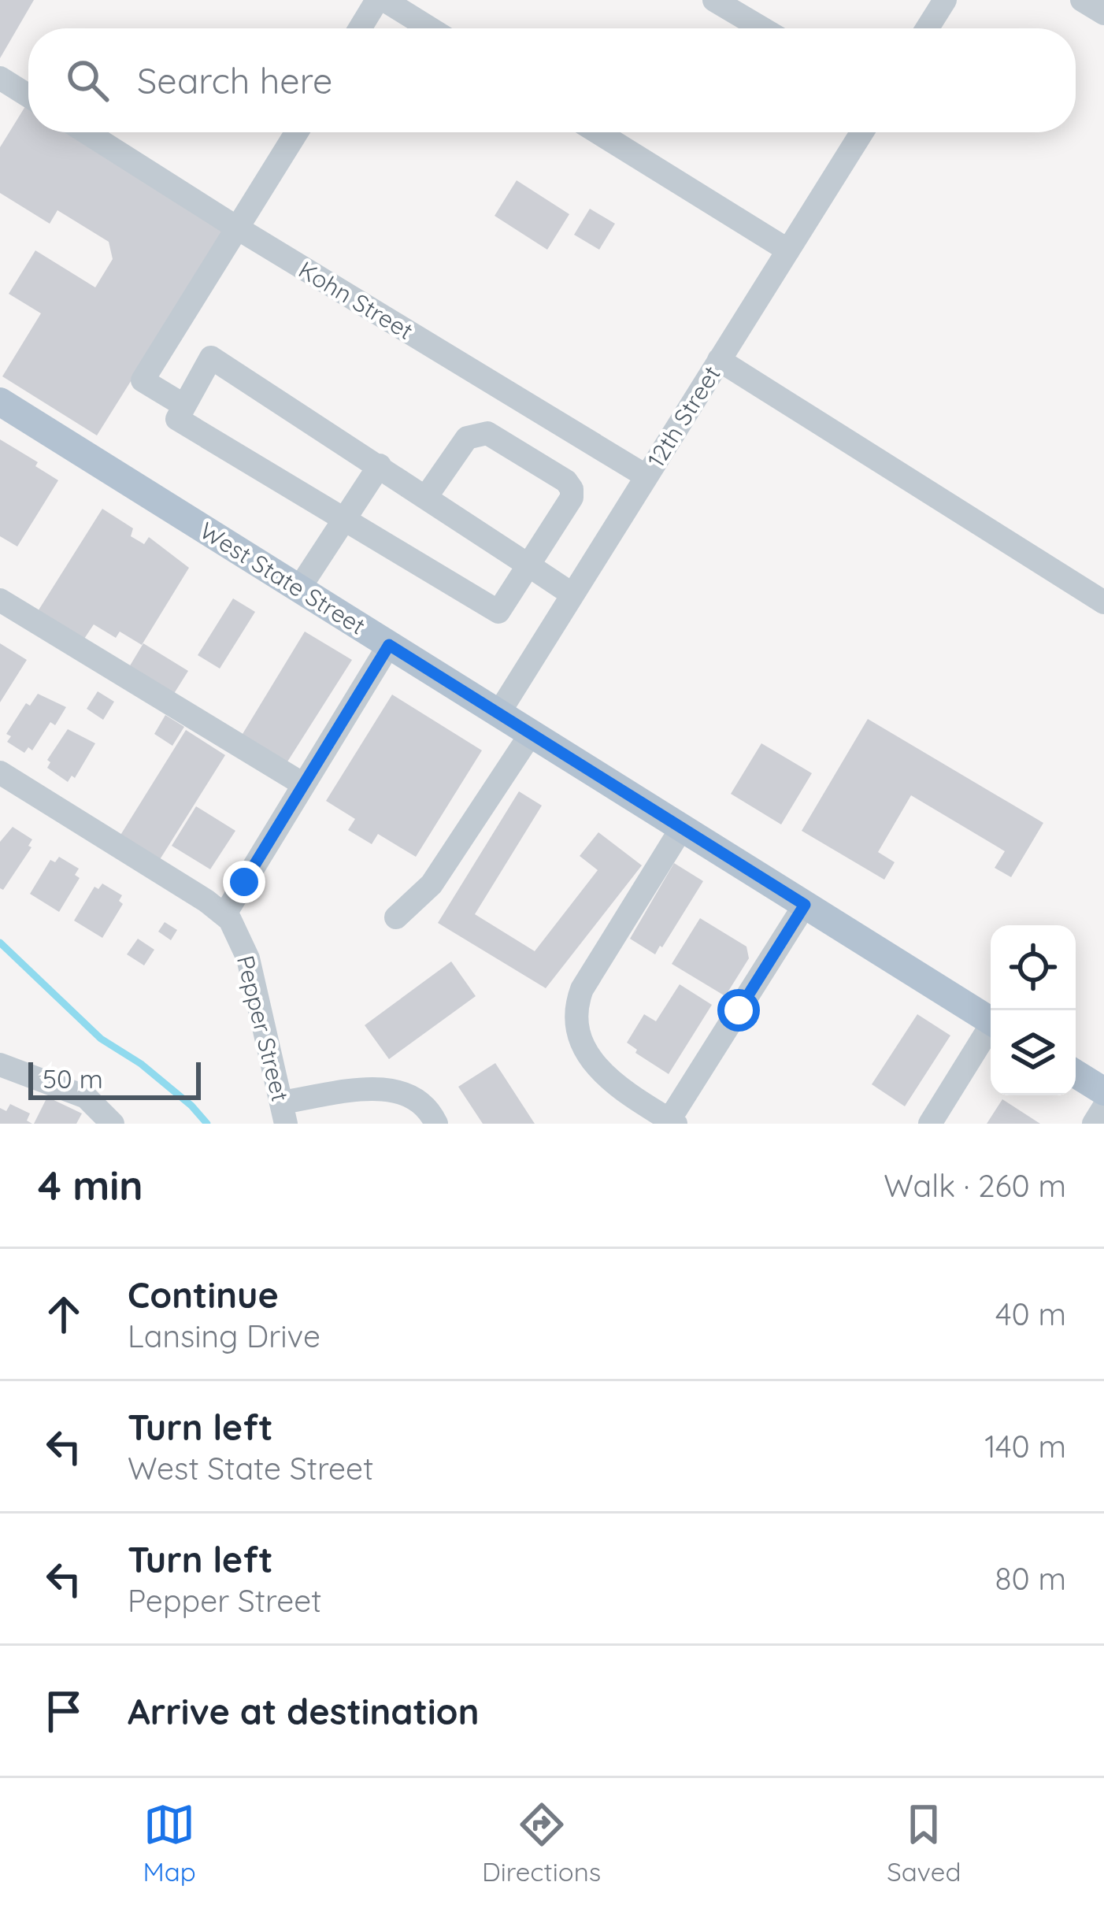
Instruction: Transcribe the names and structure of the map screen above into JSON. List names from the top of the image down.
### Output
{
  "streets": {
    "main road": ["West State Street"],
    "street": ["Kohn Street", "12th Street", "Pepper Street"]
  },
  "crossings": [
    ["Kohn Street", "12th Street"],
    ["12th Street", "West State Street"]
  ],
  "scale_bar": "50 m",
  "page": {
    "search": "Search here",
    "scale": "50 m",
    "heading": ["4 min", "Walk · 260 m"],
    "list": [
      ["Continue", "Lansing Drive", "40 m"],
      ["Turn left", "West State Street", "140 m"],
      ["Turn left", "Pepper Street", "80 m"],
      "Arrive at destination"
    ],
    "nav": ["Map", "Directions", "Saved"]
  }
}
